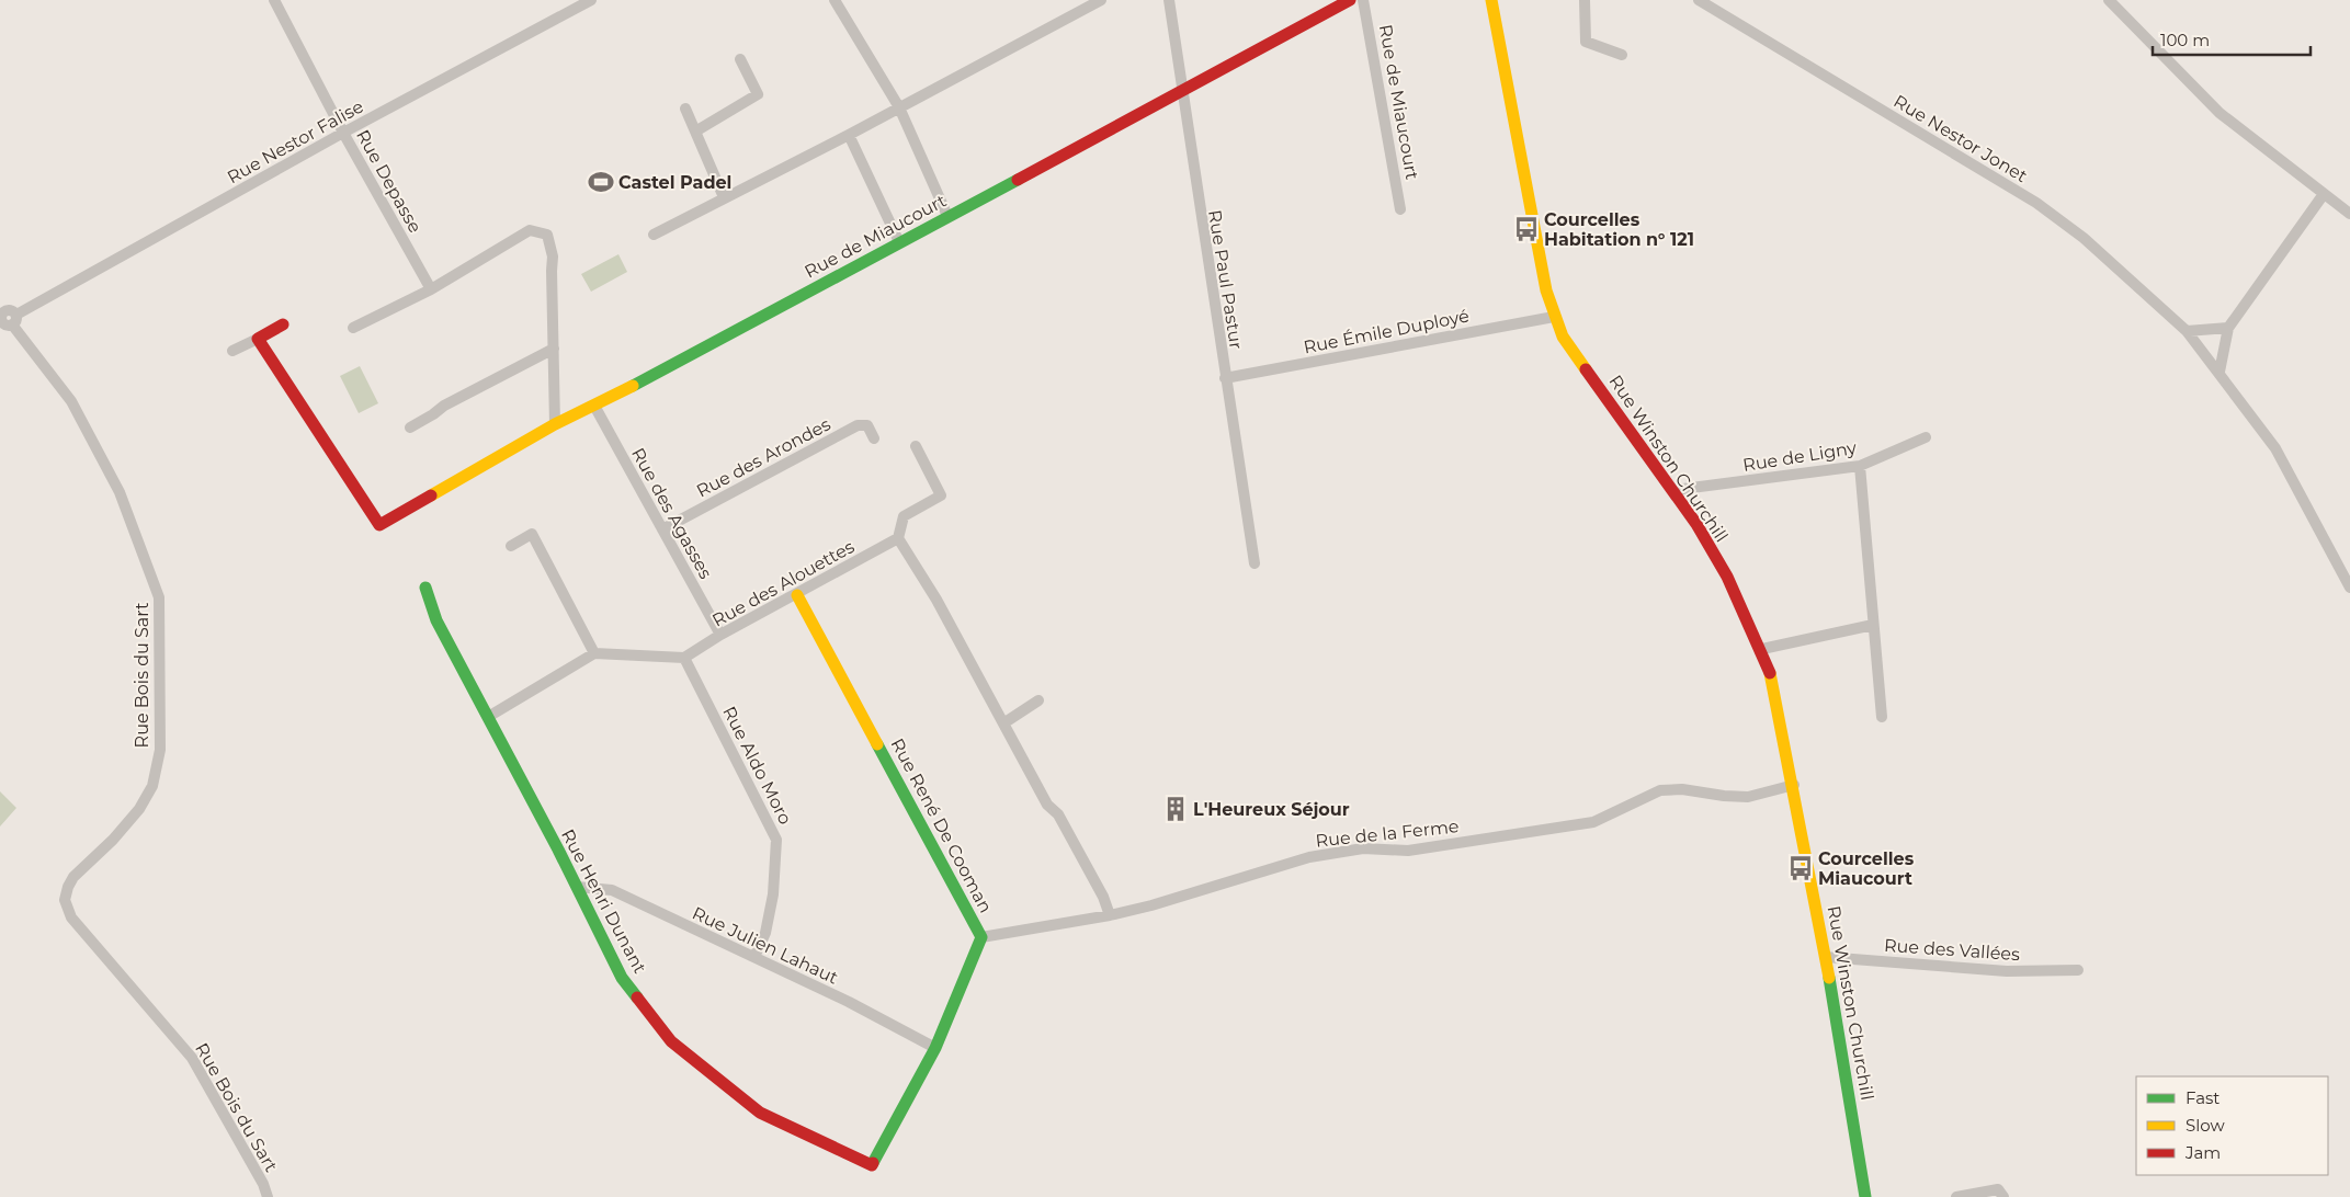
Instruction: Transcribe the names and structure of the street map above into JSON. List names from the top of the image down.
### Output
{
  "streets": {
    "street": [
      "Rue de Miaucourt",
      "Rue Nestor Jonet",
      "Rue Nestor Falise",
      "Rue Depasse",
      "Rue Paul Pastur",
      "Rue Émile Duployé",
      "Rue de Ligny",
      "Rue des Arondes",
      "Rue Winston Churchill",
      "Rue des Agasses",
      "Rue des Alouettes",
      "Rue Bois du Sart",
      "Rue Aldo Moro",
      "Rue René De Cooman",
      "Rue de la Ferme",
      "Rue Henri Dunant",
      "Rue Julien Lahaut",
      "Rue des Vallées"
    ]
  },
  "crossings": [
    ["Rue de Miaucourt", "Rue Paul Pastur"],
    ["Rue de Miaucourt", "Rue des Agasses"],
    ["Rue Nestor Falise", "Rue Depasse"],
    ["Rue Nestor Falise", "Rue Bois du Sart"],
    ["Rue Paul Pastur", "Rue Émile Duployé"],
    ["Rue Émile Duployé", "Rue Winston Churchill"],
    ["Rue de Ligny", "Rue Winston Churchill"],
    ["Rue des Arondes", "Rue des Agasses"],
    ["Rue Winston Churchill", "Rue de la Ferme"],
    ["Rue Winston Churchill", "Rue des Vallées"],
    ["Rue des Agasses", "Rue des Alouettes"],
    ["Rue des Alouettes", "Rue Aldo Moro"],
    ["Rue des Alouettes", "Rue René De Cooman"],
    ["Rue Aldo Moro", "Rue Julien Lahaut"],
    ["Rue René De Cooman", "Rue de la Ferme"],
    ["Rue René De Cooman", "Rue Henri Dunant"],
    ["Rue René De Cooman", "Rue Julien Lahaut"],
    ["Rue Henri Dunant", "Rue Julien Lahaut"]
  ],
  "places": {
    "sports": ["Castel Padel"],
    "bus stop": ["Courcelles Habitation n° 121", "Courcelles Miaucourt"],
    "building": ["L'Heureux Séjour"]
  },
  "legend": ["Fast", "Slow", "Jam"],
  "scale_bar": "100 m"
}
